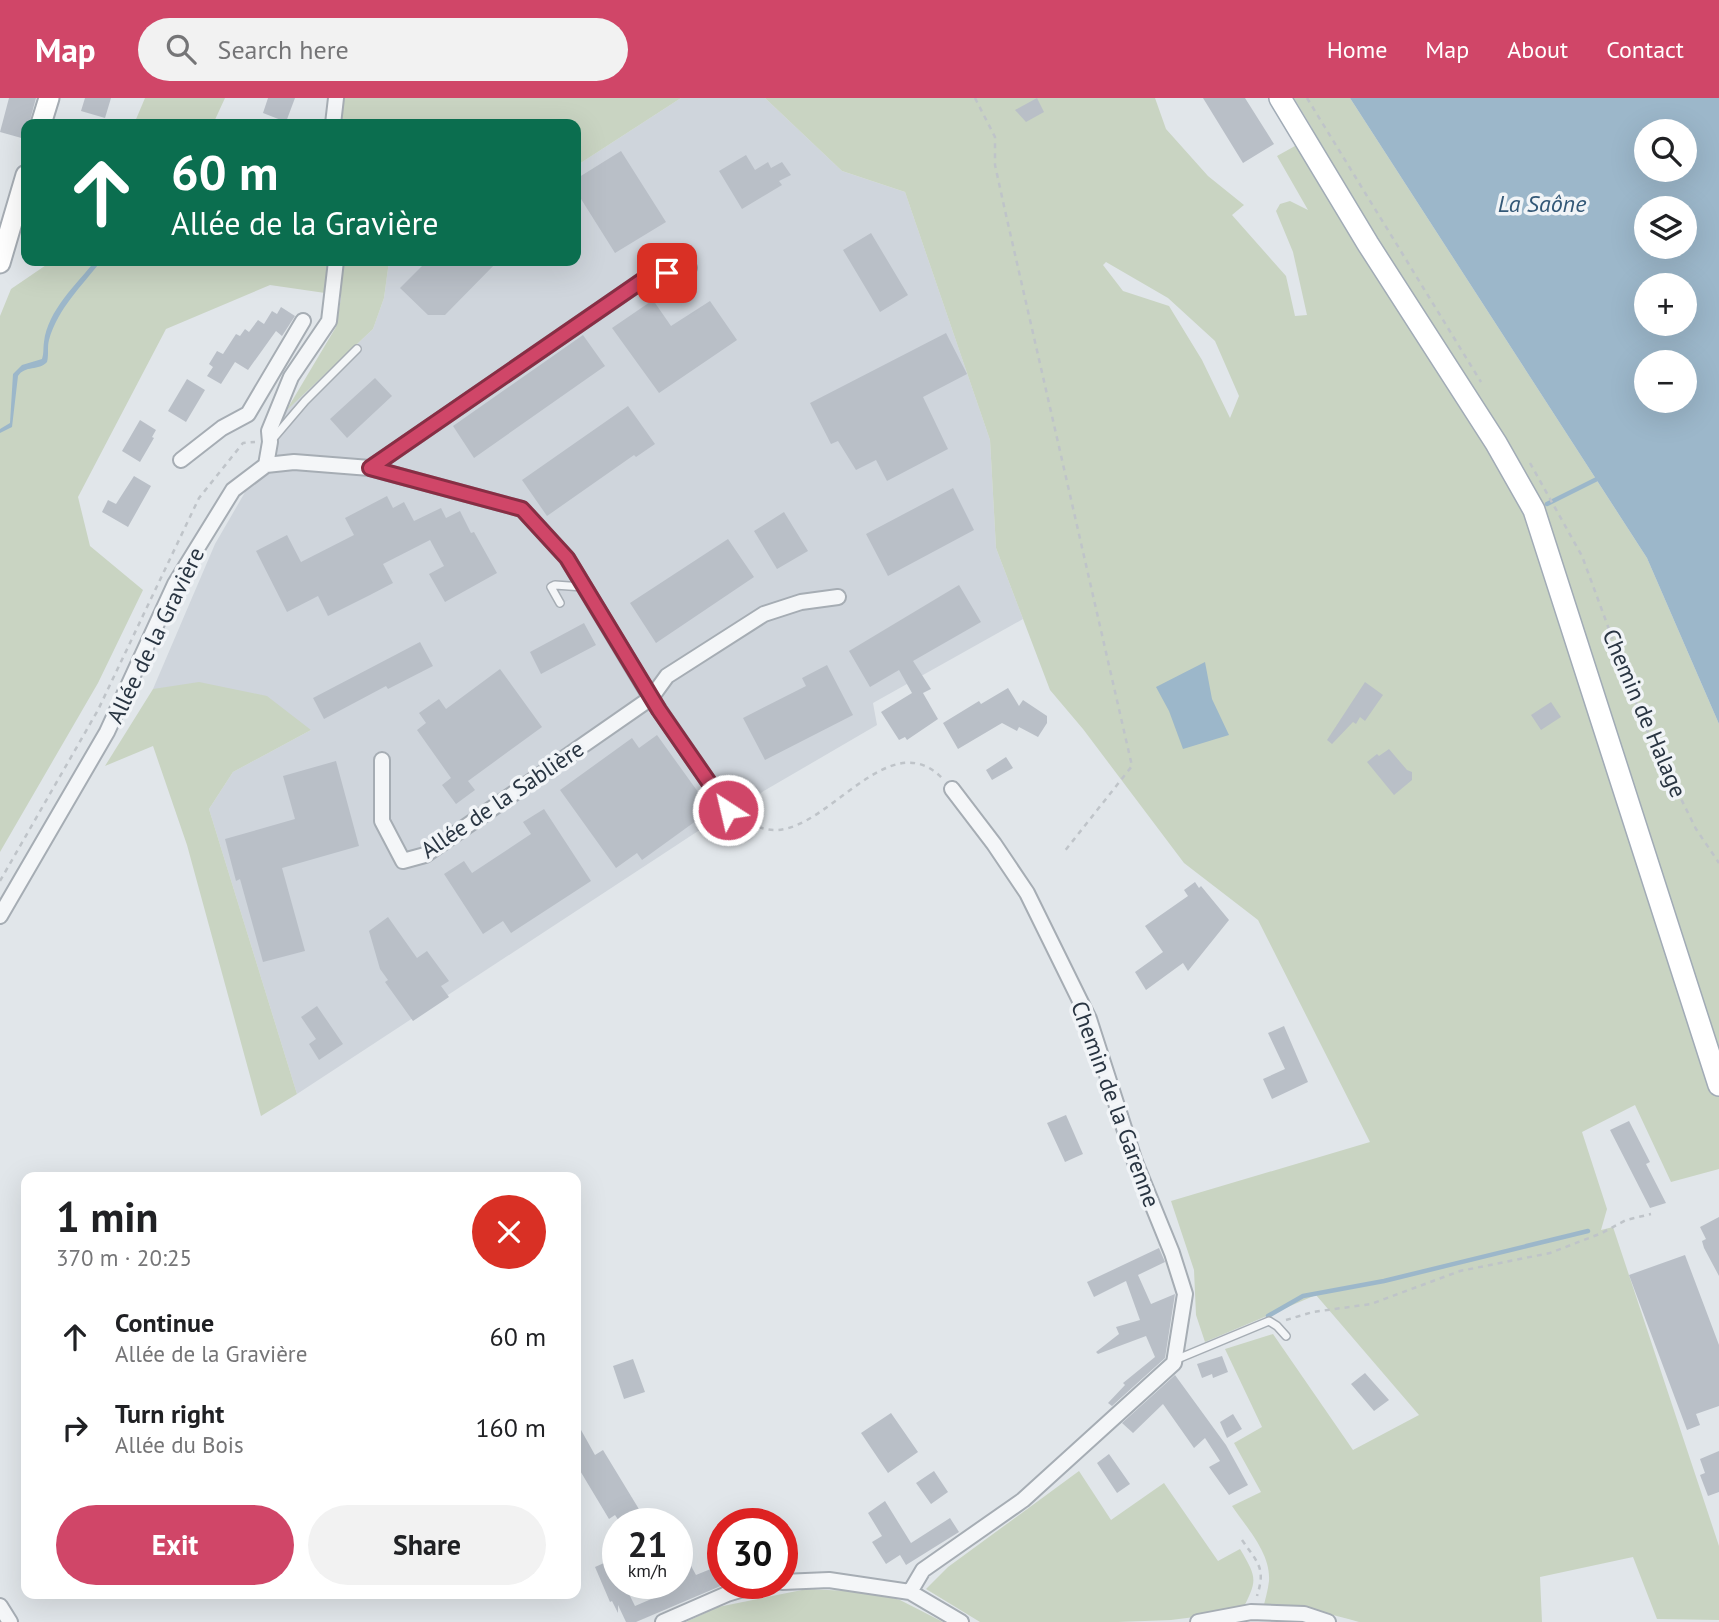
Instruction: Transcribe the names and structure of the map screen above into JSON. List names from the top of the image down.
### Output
{
  "streets": {
    "street": ["Allée de la Gravière", "Allée de la Sablière", "Chemin de la Garenne"],
    "path": ["Chemin de Halage"]
  },
  "water": ["La Saône"],
  "page": {
    "header": "Map",
    "search": "Search here",
    "nav": [
      "Home",
      "Map",
      "About",
      "Contact"
    ],
    "map_buttons": ["+", "−"],
    "turn": ["60 m", "Allée de la Gravière"],
    "heading": ["1 min", "370 m · 20:25"],
    "list": [
      {
        "name": "Continue",
        "note": "Allée de la Gravière",
        "value": "60 m"
      },
      {
        "name": "Turn right",
        "note": "Allée du Bois",
        "value": "160 m"
      }
    ],
    "buttons": ["Exit", "Share"],
    "speed": "21 km/h",
    "limit": "30"
  }
}
